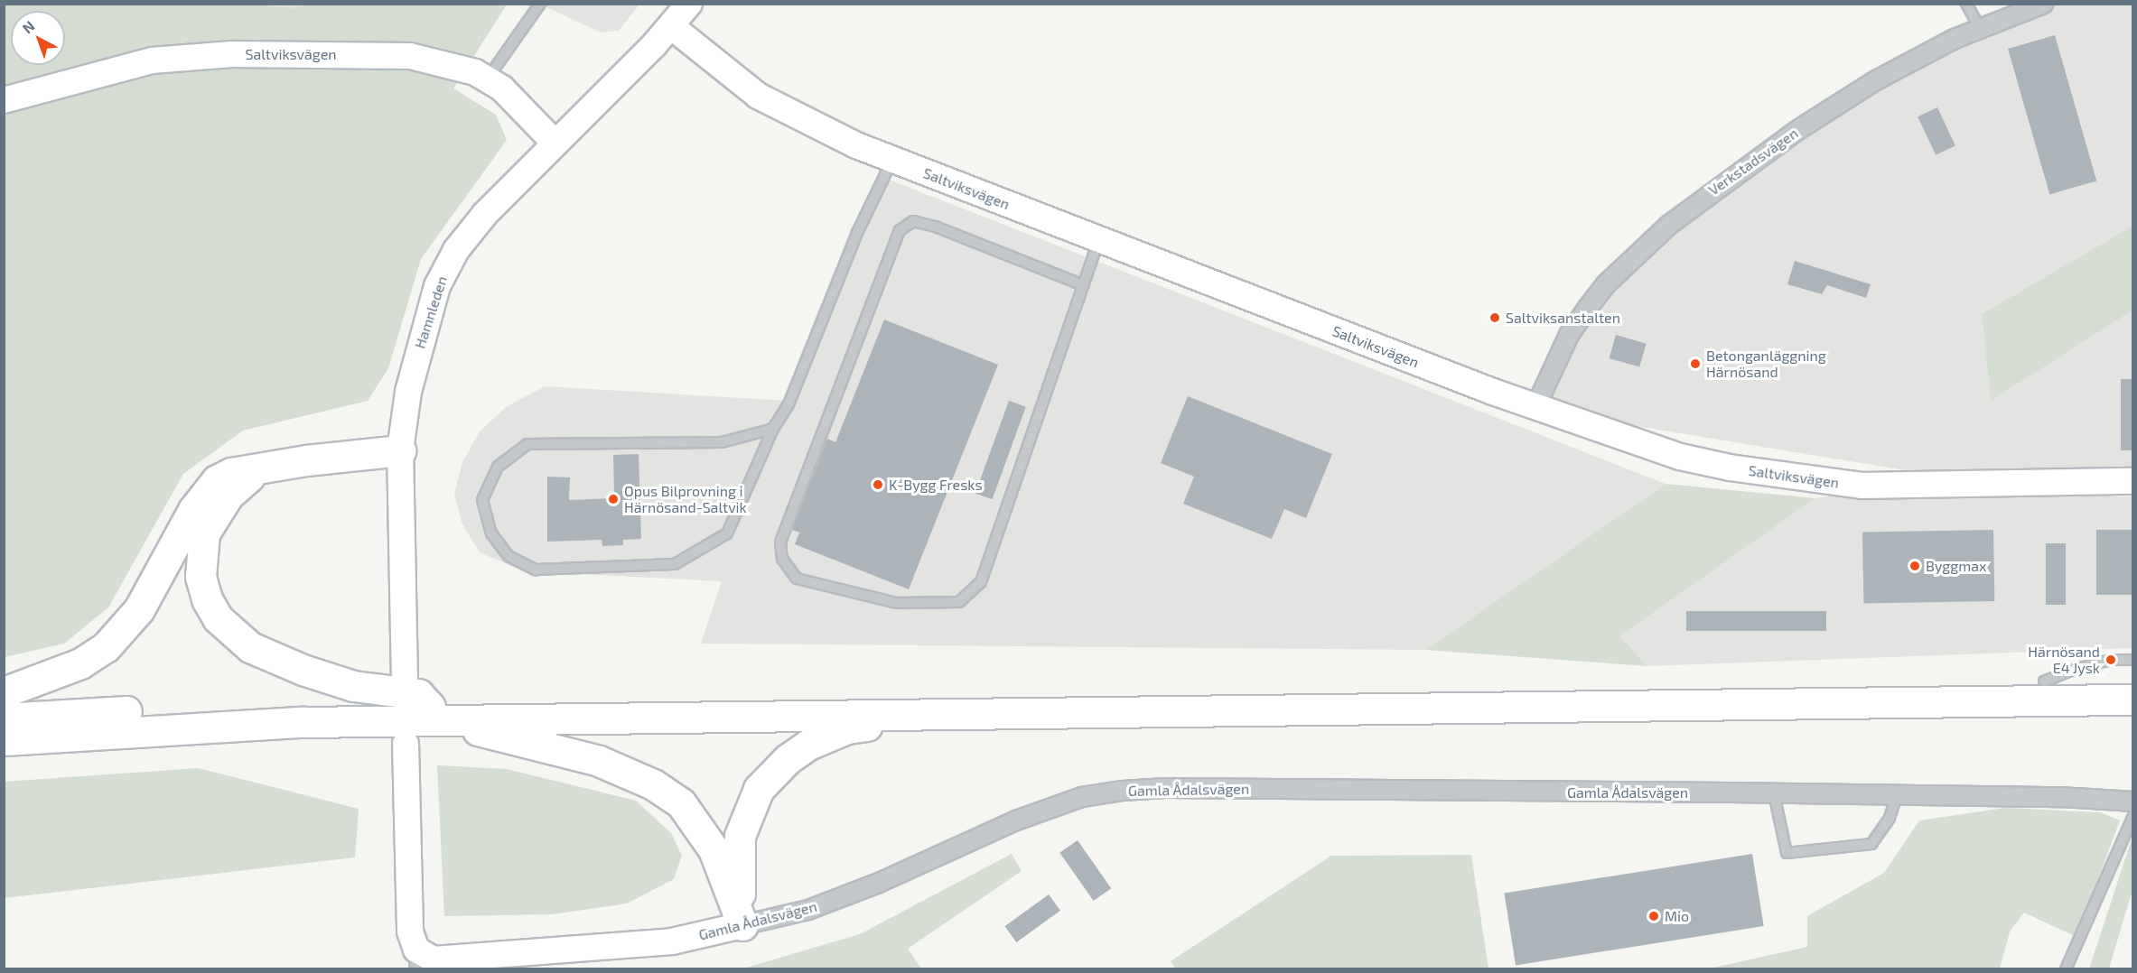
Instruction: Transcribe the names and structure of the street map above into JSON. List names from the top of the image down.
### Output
{
  "streets": {
    "street": [
      "Saltviksvägen",
      "Verkstadsvägen",
      "Hamnleden",
      "Gamla Ådalsvägen"
    ]
  },
  "crossings": [
    ["Saltviksvägen", "Verkstadsvägen"],
    ["Saltviksvägen", "Hamnleden"]
  ],
  "places": [
    "Saltviksanstalten",
    "Betonganläggning Härnösand",
    "K-Bygg Fresks",
    "Opus Bilprovning i Härnösand-Saltvik",
    "Byggmax",
    "Härnösand E4 Jysk",
    "Mio"
  ],
  "north": "top left"
}
